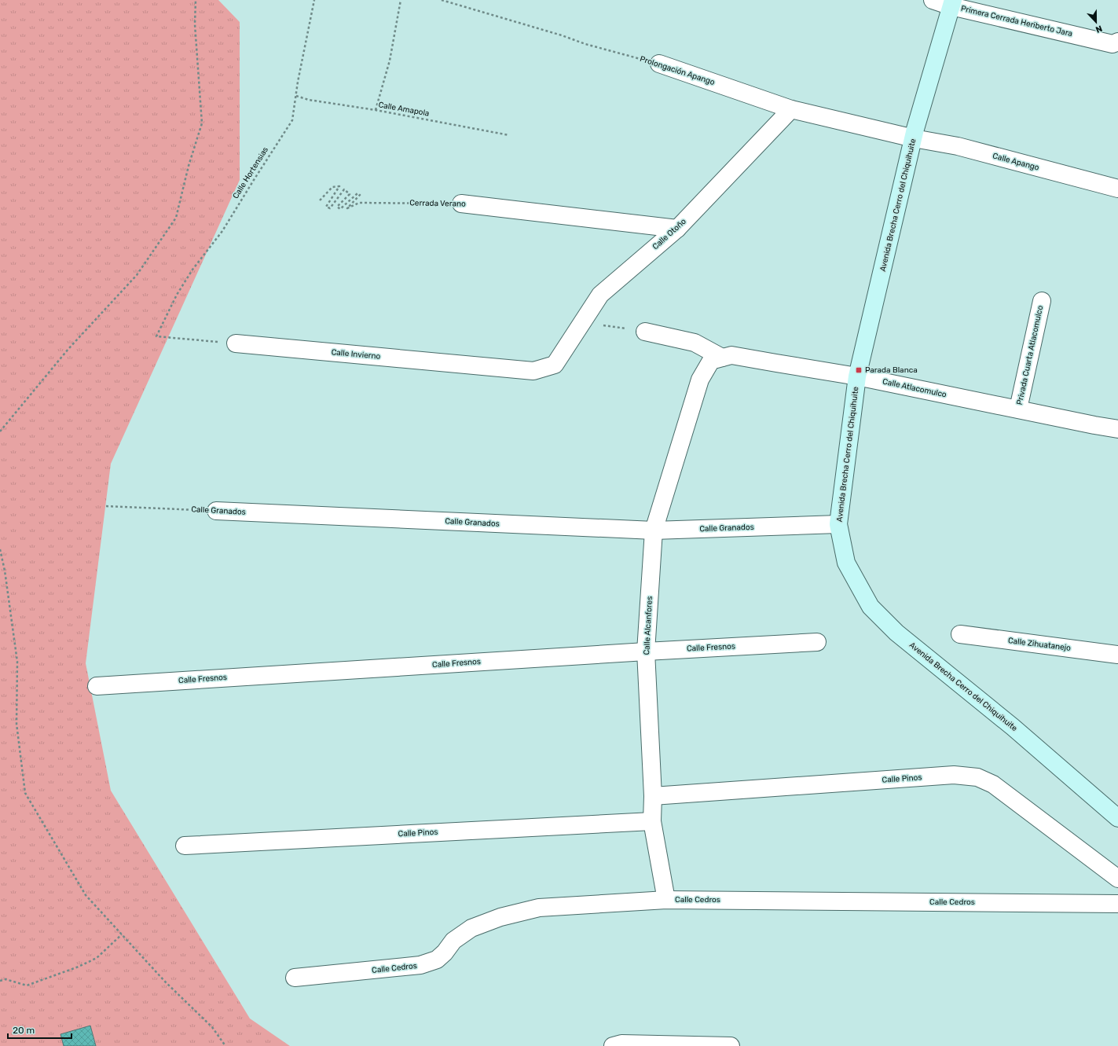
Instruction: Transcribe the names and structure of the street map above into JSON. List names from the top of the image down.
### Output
{
  "streets": {
    "street": [
      "Primera Cerrada Heriberto Jara",
      "Prolongación Apango",
      "Calle Apango",
      "Cerrada Verano",
      "Avenida Brecha Cerro del Chiquihuite",
      "Calle Otoño",
      "Calle Invierno",
      "Privada Cuarta Atlacomulco",
      "Calle Atlacomulco",
      "Calle Granados",
      "Calle Alcanfores",
      "Calle Zihuatanejo",
      "Calle Fresnos",
      "Calle Pinos",
      "Calle Cedros"
    ],
    "path": ["Calle Amapola", "Calle Hortensias"]
  },
  "crossings": [
    ["Primera Cerrada Heriberto Jara", "Avenida Brecha Cerro del Chiquihuite"],
    ["Prolongación Apango", "Calle Apango"],
    ["Prolongación Apango", "Avenida Brecha Cerro del Chiquihuite"],
    ["Prolongación Apango", "Calle Otoño"],
    ["Calle Amapola", "Calle Hortensias"],
    ["Calle Apango", "Avenida Brecha Cerro del Chiquihuite"],
    ["Calle Hortensias", "Calle Invierno"],
    ["Cerrada Verano", "Calle Otoño"],
    ["Avenida Brecha Cerro del Chiquihuite", "Calle Atlacomulco"],
    ["Avenida Brecha Cerro del Chiquihuite", "Calle Granados"],
    ["Calle Otoño", "Calle Invierno"],
    ["Privada Cuarta Atlacomulco", "Calle Atlacomulco"],
    ["Calle Atlacomulco", "Calle Alcanfores"],
    ["Calle Granados", "Calle Alcanfores"],
    ["Calle Alcanfores", "Calle Fresnos"],
    ["Calle Alcanfores", "Calle Pinos"],
    ["Calle Alcanfores", "Calle Cedros"]
  ],
  "places": {
    "transit": ["Parada Blanca"]
  },
  "scale_bar": "20 m",
  "north": "bottom"
}
